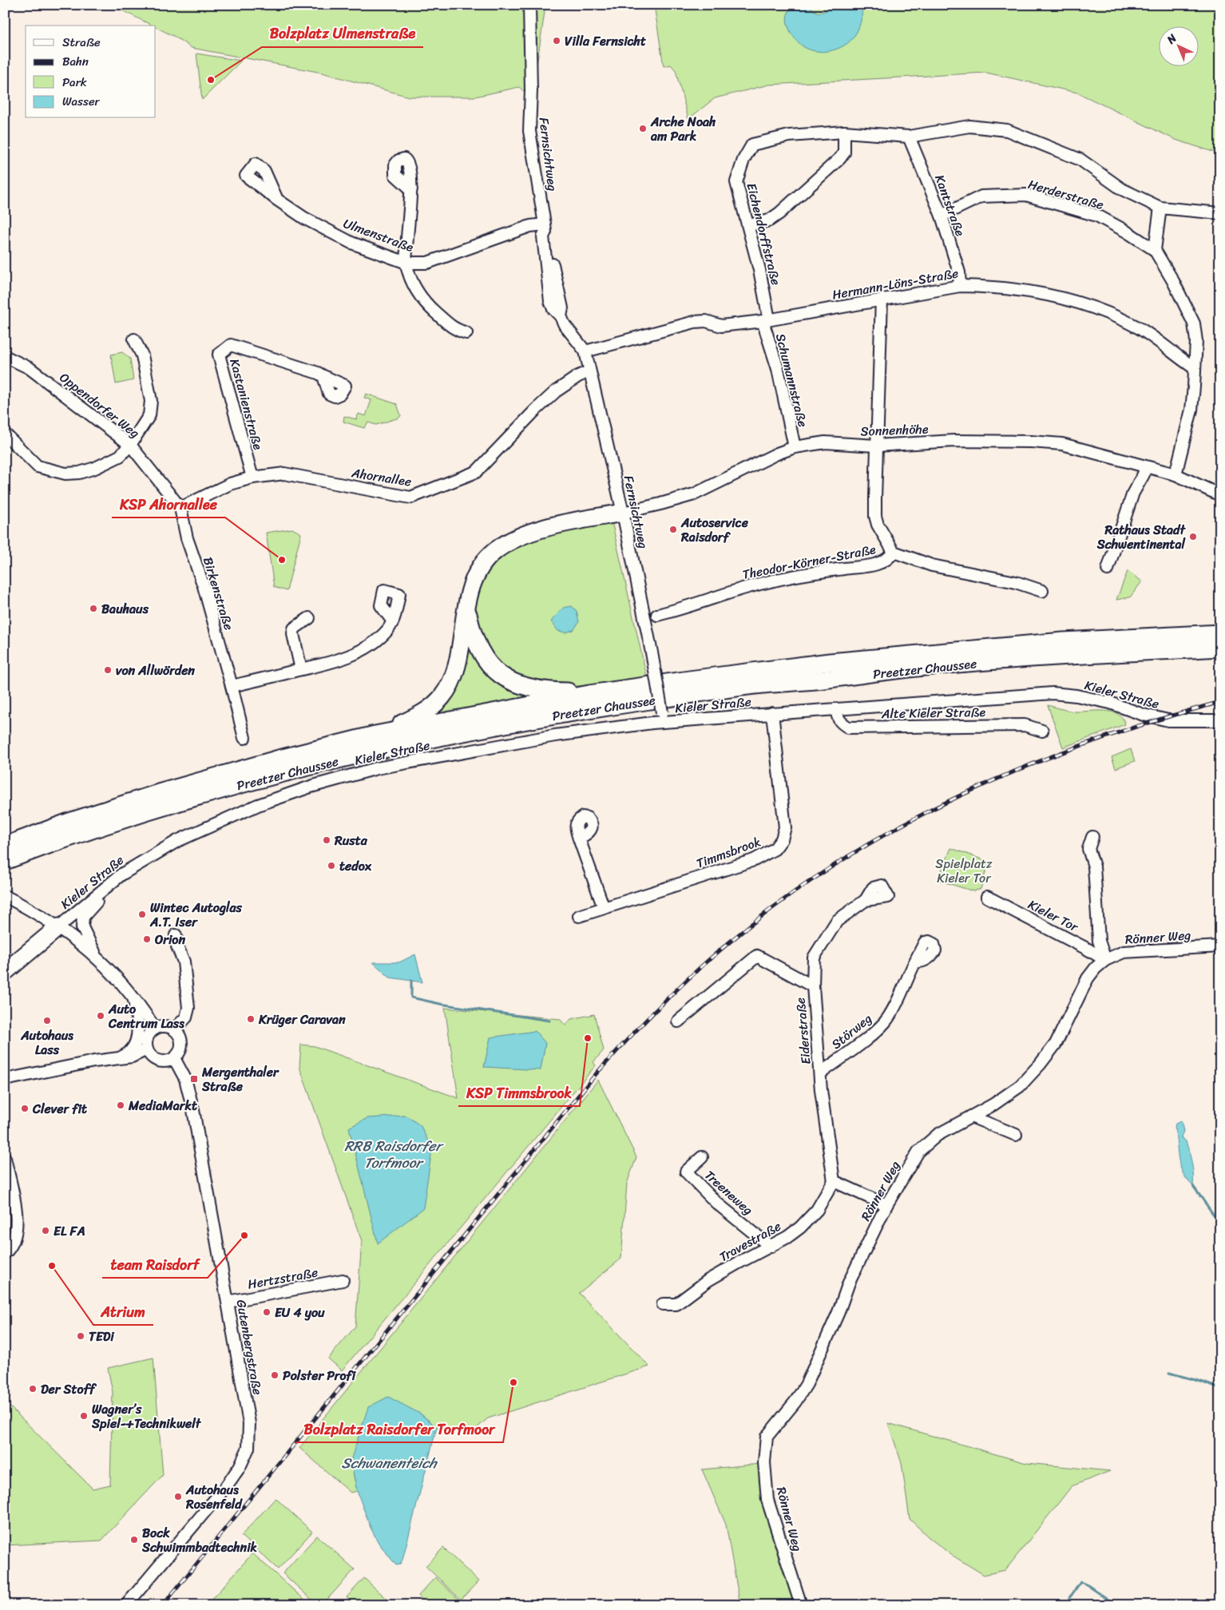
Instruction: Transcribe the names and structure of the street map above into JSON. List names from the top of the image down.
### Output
{
  "streets": {
    "highway": ["Preetzer Chaussee"],
    "street": [
      "Fernsichtweg",
      "Herderstraße",
      "Kantstraße",
      "Eichendorffstraße",
      "Ulmenstraße",
      "Hermann-Löns-Straße",
      "Schumannstraße",
      "Kastanienstraße",
      "Oppendorfer Weg",
      "Sonnenhöhe",
      "Ahornallee",
      "Theodor-Körner-Straße",
      "Birkenstraße",
      "Kieler Straße",
      "Alte Kieler Straße",
      "Timmsbrook",
      "Kieler Tor",
      "Rönner Weg",
      "Eiderstraße",
      "Störweg",
      "Treeneweg",
      "Travestraße",
      "Hertzstraße",
      "Gutenbergstraße"
    ]
  },
  "crossings": [
    ["Fernsichtweg", "Ulmenstraße"],
    ["Fernsichtweg", "Hermann-Löns-Straße"],
    ["Fernsichtweg", "Sonnenhöhe"],
    ["Fernsichtweg", "Ahornallee"],
    ["Fernsichtweg", "Kieler Straße"],
    ["Herderstraße", "Kantstraße"],
    ["Kantstraße", "Eichendorffstraße"],
    ["Kantstraße", "Hermann-Löns-Straße"],
    ["Eichendorffstraße", "Hermann-Löns-Straße"],
    ["Eichendorffstraße", "Schumannstraße"],
    ["Hermann-Löns-Straße", "Schumannstraße"],
    ["Schumannstraße", "Sonnenhöhe"],
    ["Kastanienstraße", "Ahornallee"],
    ["Oppendorfer Weg", "Ahornallee"],
    ["Oppendorfer Weg", "Birkenstraße"],
    ["Ahornallee", "Birkenstraße"],
    ["Kieler Straße", "Alte Kieler Straße"],
    ["Kieler Straße", "Timmsbrook"],
    ["Kieler Tor", "Rönner Weg"],
    ["Eiderstraße", "Störweg"],
    ["Eiderstraße", "Travestraße"],
    ["Treeneweg", "Travestraße"],
    ["Hertzstraße", "Gutenbergstraße"]
  ],
  "water": ["RRB Raisdorfer Torfmoor", "Schwanenteich"],
  "parks": ["Spielplatz Kieler Tor"],
  "places": {
    "other": [
      "Villa Fernsicht",
      "Bolzplatz Ulmenstraße",
      "Arche Noah am Park",
      "Autoservice Raisdorf",
      "Rathaus Stadt Schwentinental",
      "KSP Ahornallee",
      "Bauhaus",
      "von Allwörden",
      "Rusta",
      "tedox",
      "Wintec Autoglas A.T. Iser",
      "Orion",
      "Auto Centrum Lass",
      "Krüger Caravan",
      "Autohaus Lass",
      "KSP Timmsbrook",
      "MediaMarkt",
      "Clever fit",
      "EL FA",
      "team Raisdorf",
      "Atrium",
      "EU 4 you",
      "TEDi",
      "Polster Profi",
      "Bolzplatz Raisdorfer Torfmoor",
      "Der Stoff",
      "Wagner’s Spiel-+Technikwelt",
      "Autohaus Rosenfeld",
      "Bock Schwimmbadtechnik"
    ],
    "transit": ["Mergenthaler Straße"]
  },
  "legend": [
    "Straße",
    "Bahn",
    "Park",
    "Wasser"
  ],
  "north": "top left"
}
